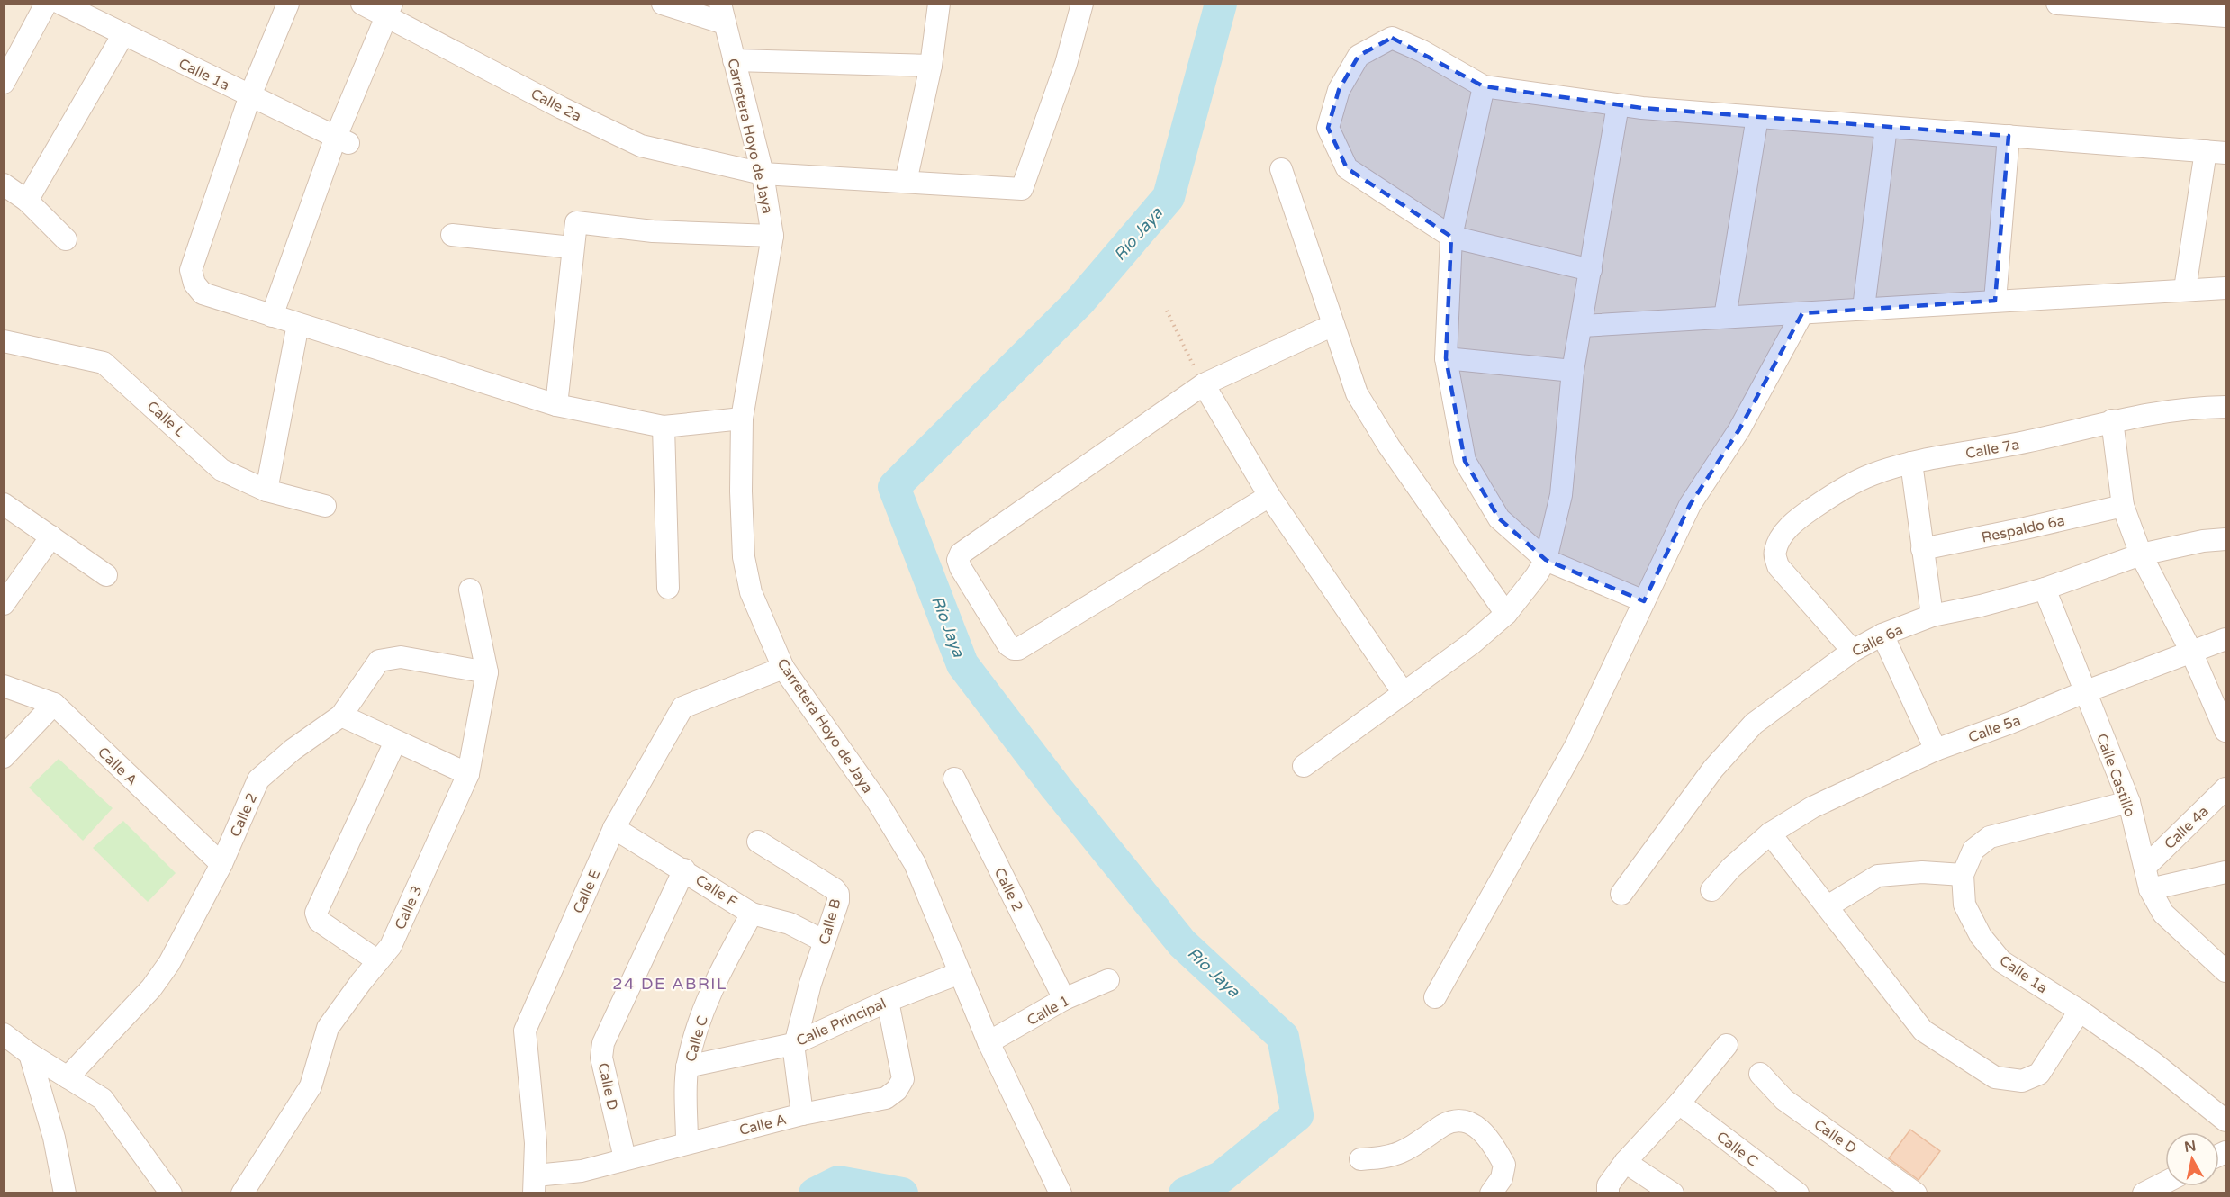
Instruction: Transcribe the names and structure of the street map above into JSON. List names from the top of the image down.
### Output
{
  "streets": {
    "street": [
      "Calle 1a",
      "Calle 2a",
      "Carretera Hoyo de Jaya",
      "Calle L",
      "Calle 7a",
      "Respaldo 6a",
      "Calle 6a",
      "Calle 5a",
      "Calle A",
      "Calle Castillo",
      "Calle 2",
      "Calle 4a",
      "Calle F",
      "Calle E",
      "Calle 3",
      "Calle B",
      "Calle 1",
      "Calle Principal",
      "Calle C",
      "Calle D"
    ]
  },
  "crossings": [
    ["Calle 1a", "Calle Castillo"],
    ["Calle 2a", "Carretera Hoyo de Jaya"],
    ["Carretera Hoyo de Jaya", "Calle E"],
    ["Carretera Hoyo de Jaya", "Calle 1"],
    ["Carretera Hoyo de Jaya", "Calle Principal"],
    ["Calle 7a", "Calle 6a"],
    ["Calle 6a", "Calle Castillo"],
    ["Calle 5a", "Calle Castillo"],
    ["Calle A", "Calle 2"],
    ["Calle A", "Calle E"],
    ["Calle A", "Calle B"],
    ["Calle A", "Calle Principal"],
    ["Calle A", "Calle C"],
    ["Calle A", "Calle D"],
    ["Calle Castillo", "Calle 4a"],
    ["Calle 2", "Calle 3"],
    ["Calle 2", "Calle 1"],
    ["Calle F", "Calle E"],
    ["Calle F", "Calle B"],
    ["Calle F", "Calle C"],
    ["Calle F", "Calle D"],
    ["Calle B", "Calle Principal"],
    ["Calle Principal", "Calle C"]
  ],
  "districts": ["24 DE ABRIL"],
  "water": ["Río Jaya"],
  "north": "top"
}
